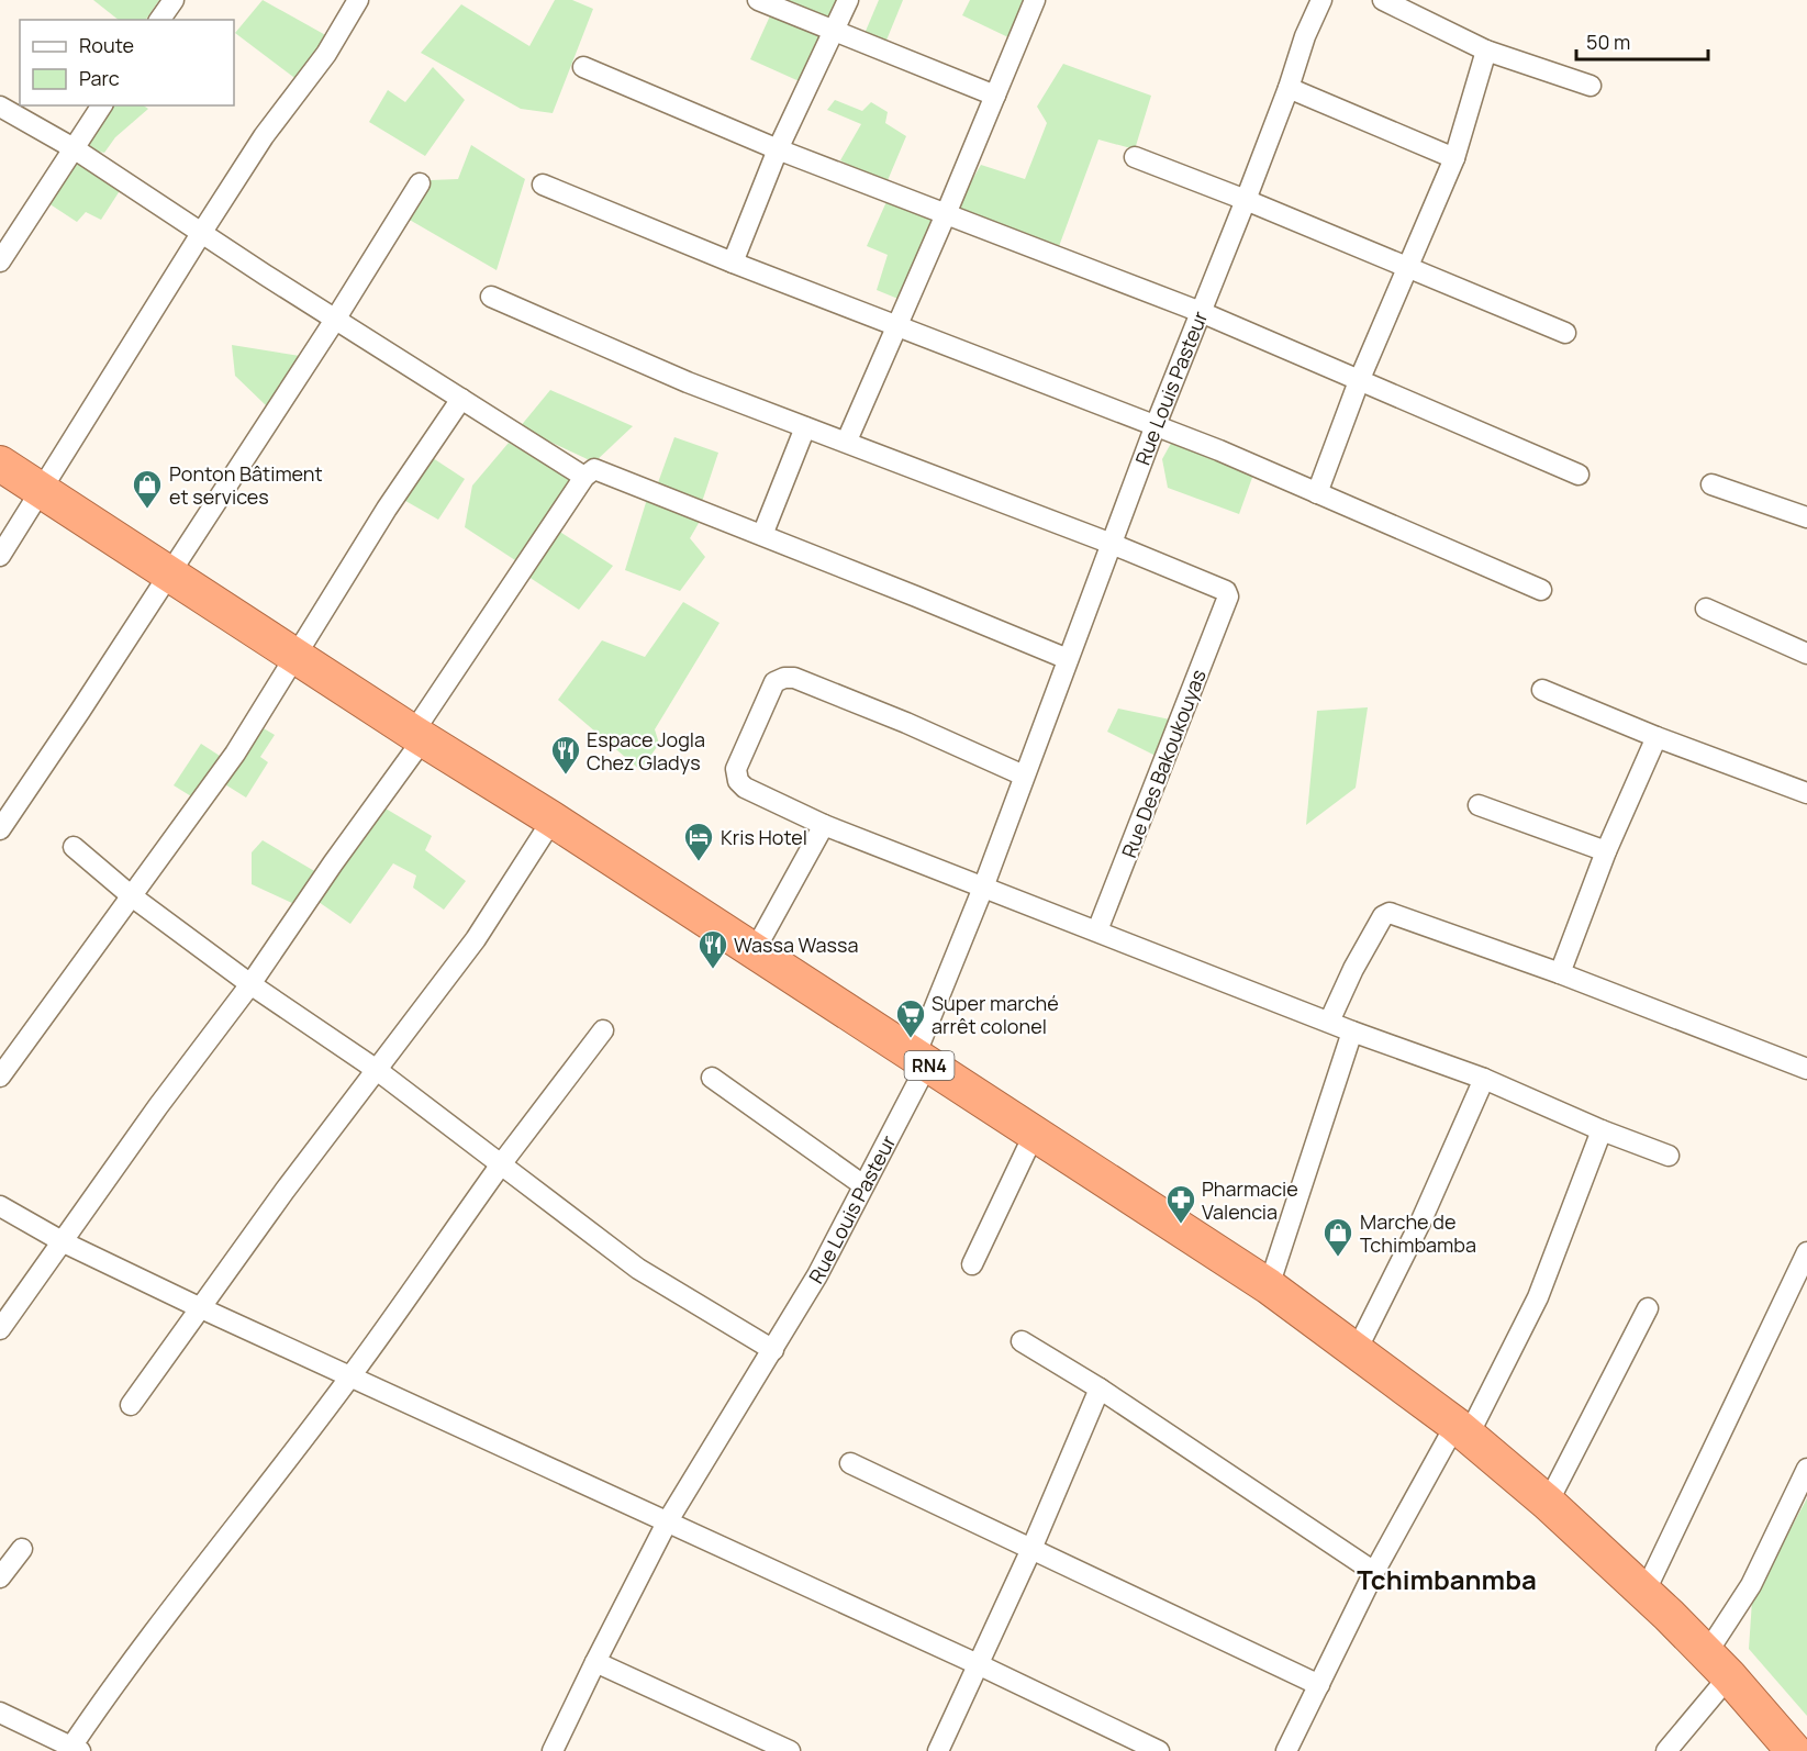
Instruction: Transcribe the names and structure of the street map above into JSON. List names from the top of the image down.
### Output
{
  "streets": {
    "highway": ["RN4"],
    "street": ["Rue Louis Pasteur", "Rue Des Bakoukouyas"]
  },
  "crossings": [
    ["Rue Louis Pasteur", "Rue Des Bakoukouyas"],
    ["Rue Louis Pasteur", "RN4"]
  ],
  "districts": ["Tchimbanmba"],
  "places": {
    "shop": ["Ponton Bâtiment et services", "Marche de Tchimbamba"],
    "restaurant": ["Espace Jogla Chez Gladys", "Wassa Wassa"],
    "hotel": ["Kris Hotel"],
    "supermarket": ["Super marché arrêt colonel"],
    "pharmacy": ["Pharmacie Valencia"]
  },
  "legend": ["Route", "Parc"],
  "scale_bar": "50 m"
}
